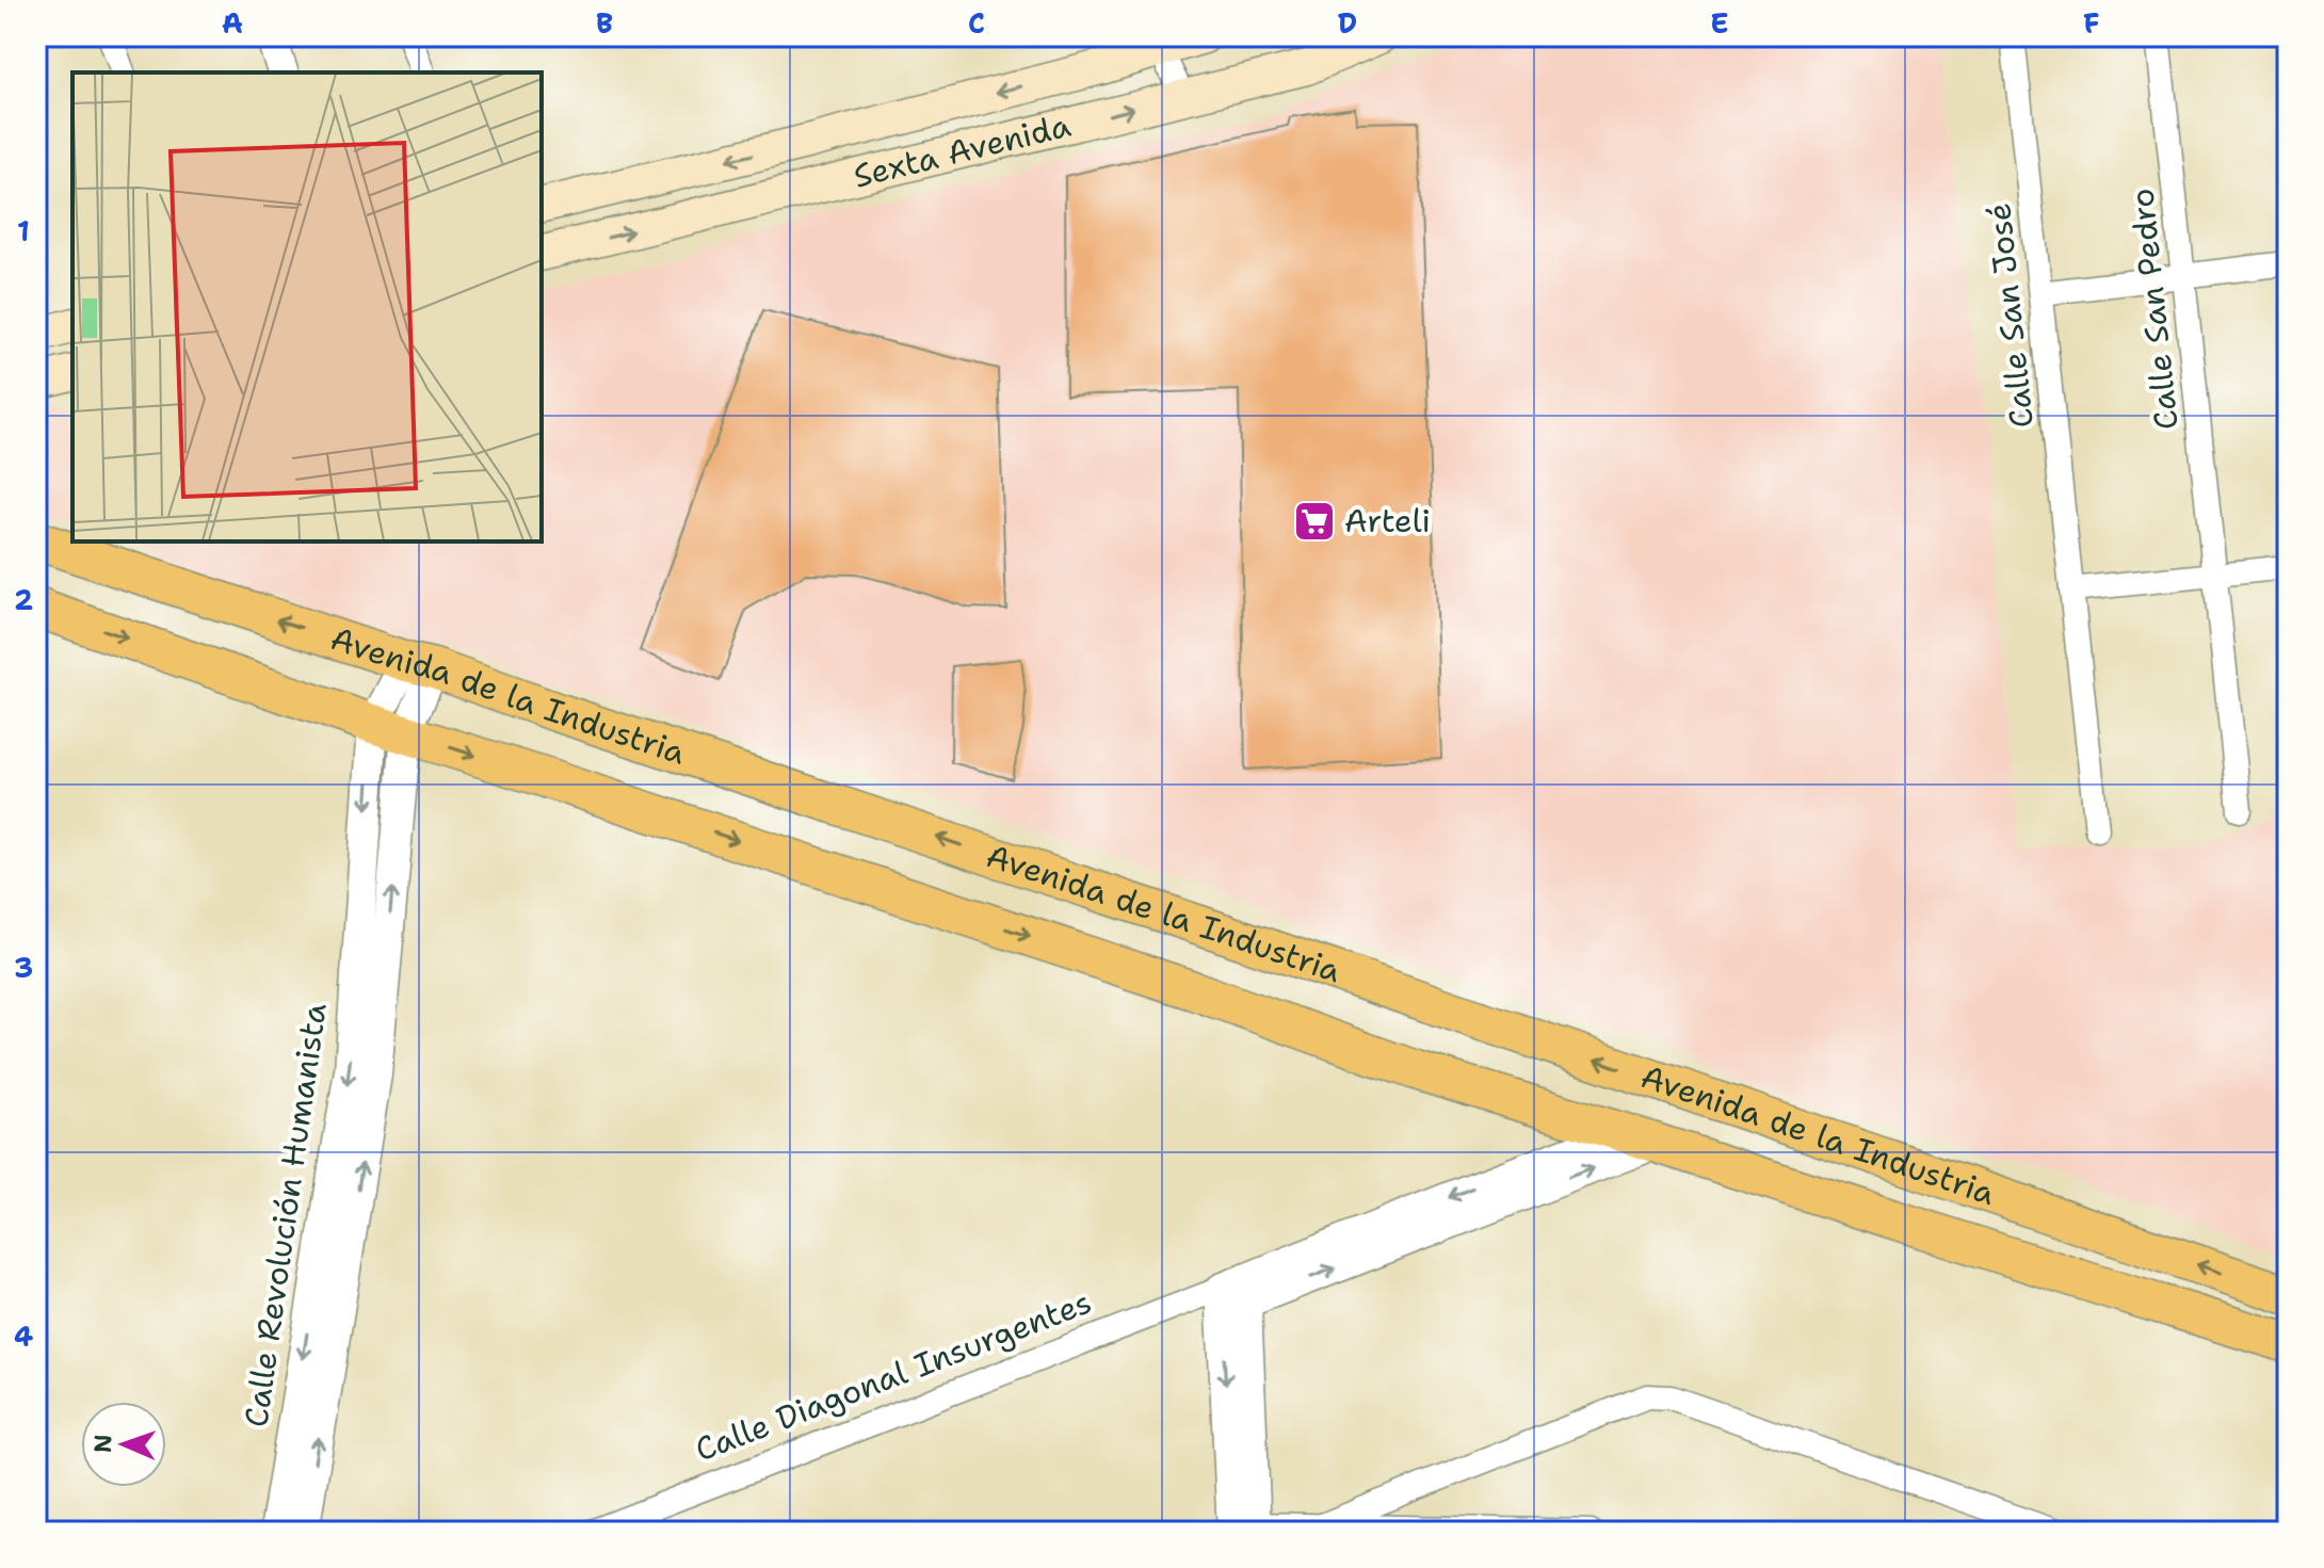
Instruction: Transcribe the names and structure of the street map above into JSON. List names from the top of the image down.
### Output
{
  "streets": {
    "main road": ["Sexta Avenida", "Avenida de la Industria"],
    "street": [
      "Calle San Pedro",
      "Calle San José",
      "Calle Revolución Humanista",
      "Calle Diagonal Insurgentes"
    ]
  },
  "crossings": [
    ["Avenida de la Industria", "Calle Revolución Humanista"],
    ["Avenida de la Industria", "Calle Diagonal Insurgentes"]
  ],
  "places": {
    "supermarket": ["Arteli"]
  },
  "north": "left",
  "grid": {
    "columns": [
      "A",
      "B",
      "C",
      "D",
      "E",
      "F"
    ],
    "rows": [
      "1",
      "2",
      "3",
      "4"
    ]
  }
}
